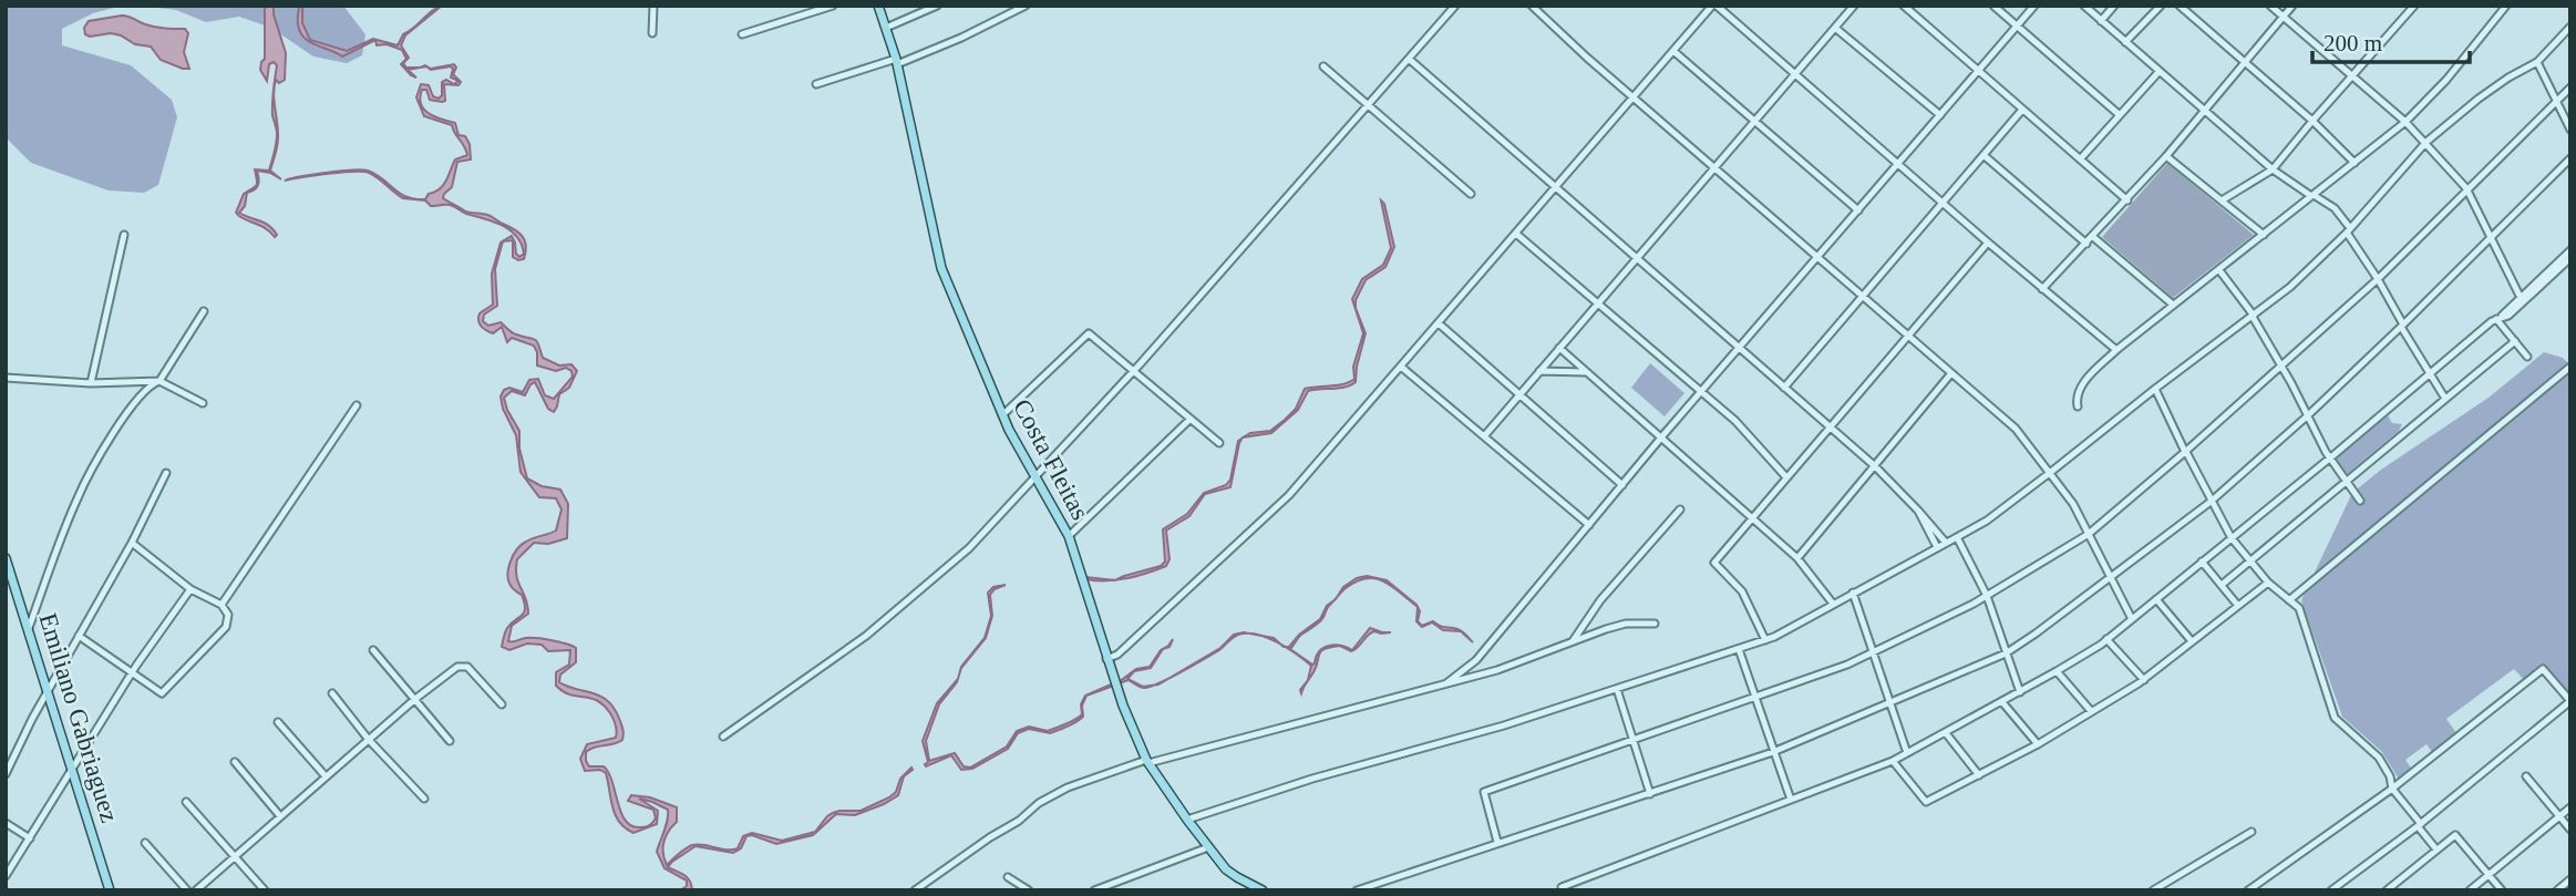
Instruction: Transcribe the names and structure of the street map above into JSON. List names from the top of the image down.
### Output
{
  "streets": {
    "main road": ["Costa Fleitas", "Emiliano Gabriaguez"]
  },
  "scale_bar": "200 m"
}
